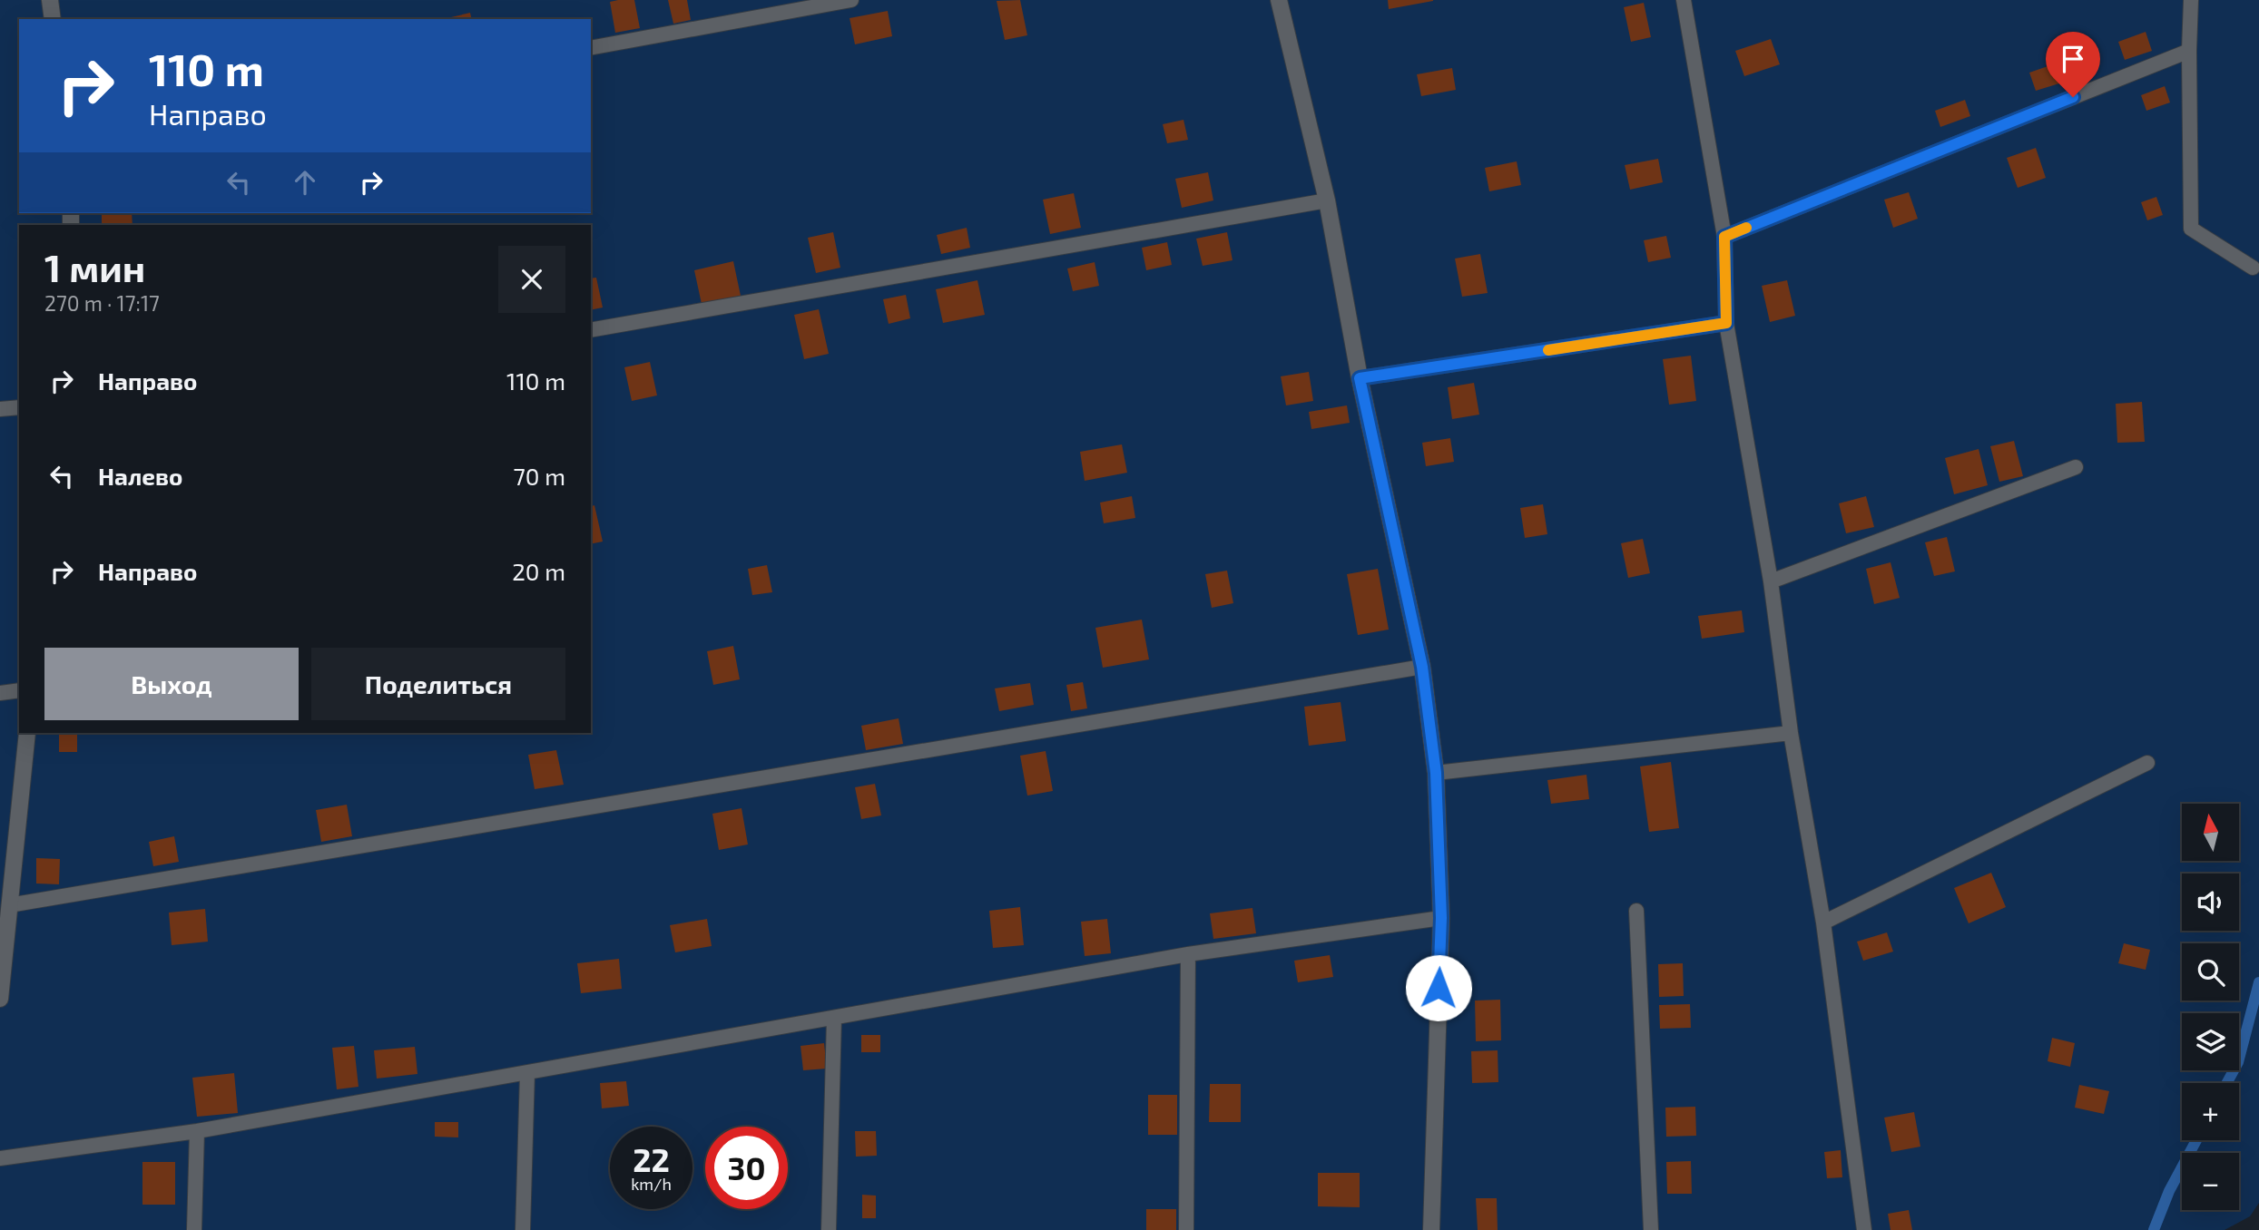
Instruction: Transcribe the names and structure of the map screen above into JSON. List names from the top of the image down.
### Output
{
  "north": "top",
  "page": {
    "turn": ["110 m", "Направо"],
    "heading": ["1 мин", "270 m · 17:17"],
    "list": [
      {
        "name": "Направо",
        "value": "110 m"
      },
      {
        "name": "Налево",
        "value": "70 m"
      },
      {
        "name": "Направо",
        "value": "20 m"
      }
    ],
    "buttons": ["Выход", "Поделиться"],
    "map_buttons": ["+", "−"],
    "speed": "22 km/h",
    "limit": "30"
  }
}
